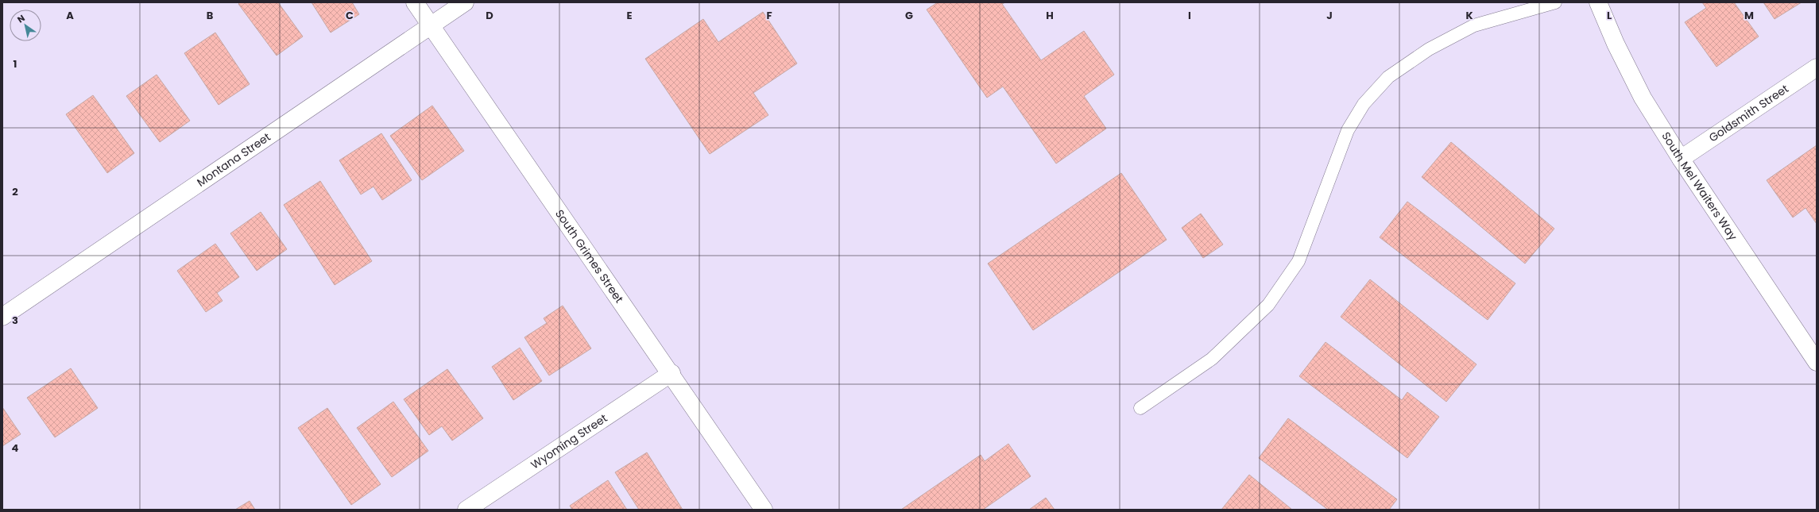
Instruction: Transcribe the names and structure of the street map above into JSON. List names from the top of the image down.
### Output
{
  "streets": {
    "street": [
      "Goldsmith Street",
      "Montana Street",
      "South Mel Waiters Way",
      "South Grimes Street",
      "Wyoming Street"
    ]
  },
  "crossings": [
    ["Goldsmith Street", "South Mel Waiters Way"],
    ["Montana Street", "South Grimes Street"],
    ["South Grimes Street", "Wyoming Street"]
  ],
  "north": "top left",
  "grid": {
    "columns": [
      "A",
      "B",
      "C",
      "D",
      "E",
      "F",
      "G",
      "H",
      "I",
      "J",
      "K",
      "L",
      "M"
    ],
    "rows": [
      "1",
      "2",
      "3",
      "4"
    ]
  }
}
